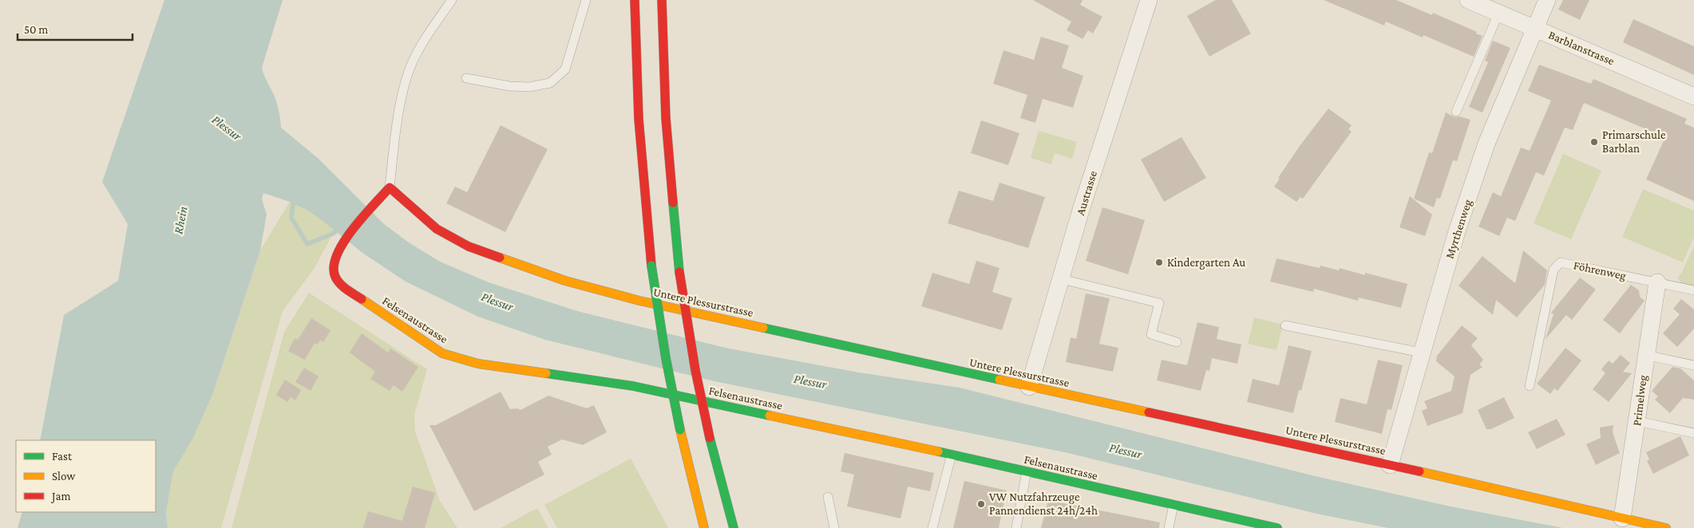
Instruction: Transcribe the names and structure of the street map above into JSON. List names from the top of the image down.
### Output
{
  "streets": {
    "main road": ["Untere Plessurstrasse", "Felsenaustrasse"],
    "street": [
      "Barblanstrasse",
      "Austrasse",
      "Myrthenweg",
      "Primelweg"
    ],
    "lane": ["Föhrenweg"]
  },
  "crossings": [
    ["Barblanstrasse", "Myrthenweg"],
    ["Austrasse", "Untere Plessurstrasse"],
    ["Myrthenweg", "Untere Plessurstrasse"],
    ["Föhrenweg", "Primelweg"],
    ["Untere Plessurstrasse", "Felsenaustrasse"],
    ["Untere Plessurstrasse", "Primelweg"]
  ],
  "water": ["Plessur", "Rhein"],
  "places": ["Primarschule Barblan", "Kindergarten Au", "VW Nutzfahrzeuge Pannendienst 24h/24h"],
  "legend": ["Fast", "Slow", "Jam"],
  "scale_bar": "50 m"
}
